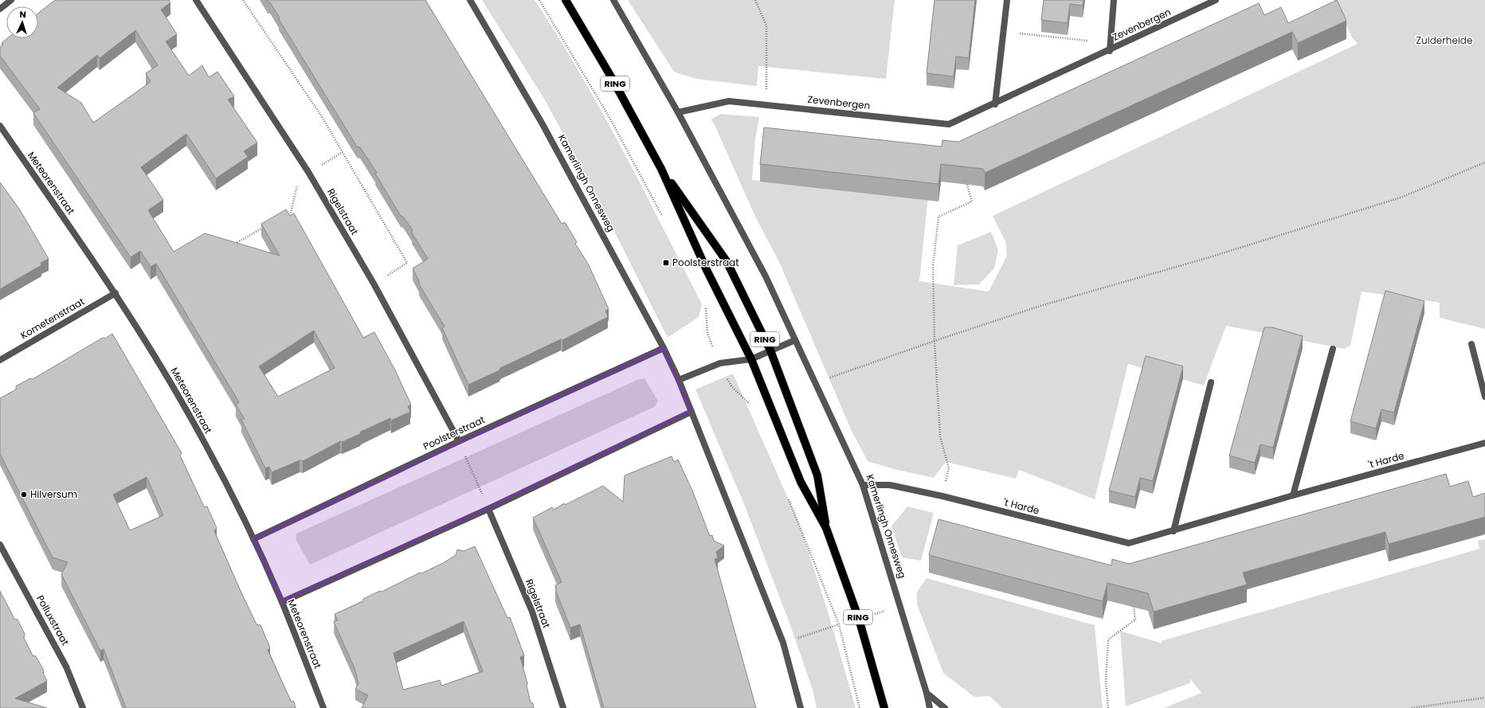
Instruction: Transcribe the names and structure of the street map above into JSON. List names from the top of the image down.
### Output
{
  "streets": {
    "main road": ["RING"],
    "street": [
      "Zevenbergen",
      "Meteorenstraat",
      "Kamerlingh Onnesweg",
      "Rigelstraat",
      "Kometenstraat",
      "Poolsterstraat",
      "'t Harde",
      "Polluxstraat"
    ]
  },
  "crossings": [
    ["Zevenbergen", "Kamerlingh Onnesweg"],
    ["Meteorenstraat", "Kometenstraat"],
    ["Meteorenstraat", "Poolsterstraat"],
    ["Kamerlingh Onnesweg", "Poolsterstraat"],
    ["Kamerlingh Onnesweg", "'t Harde"],
    ["Rigelstraat", "Poolsterstraat"]
  ],
  "parks": ["Zuiderheide"],
  "places": {
    "transit": ["Poolsterstraat"],
    "other": ["Hilversum"]
  },
  "north": "top"
}
